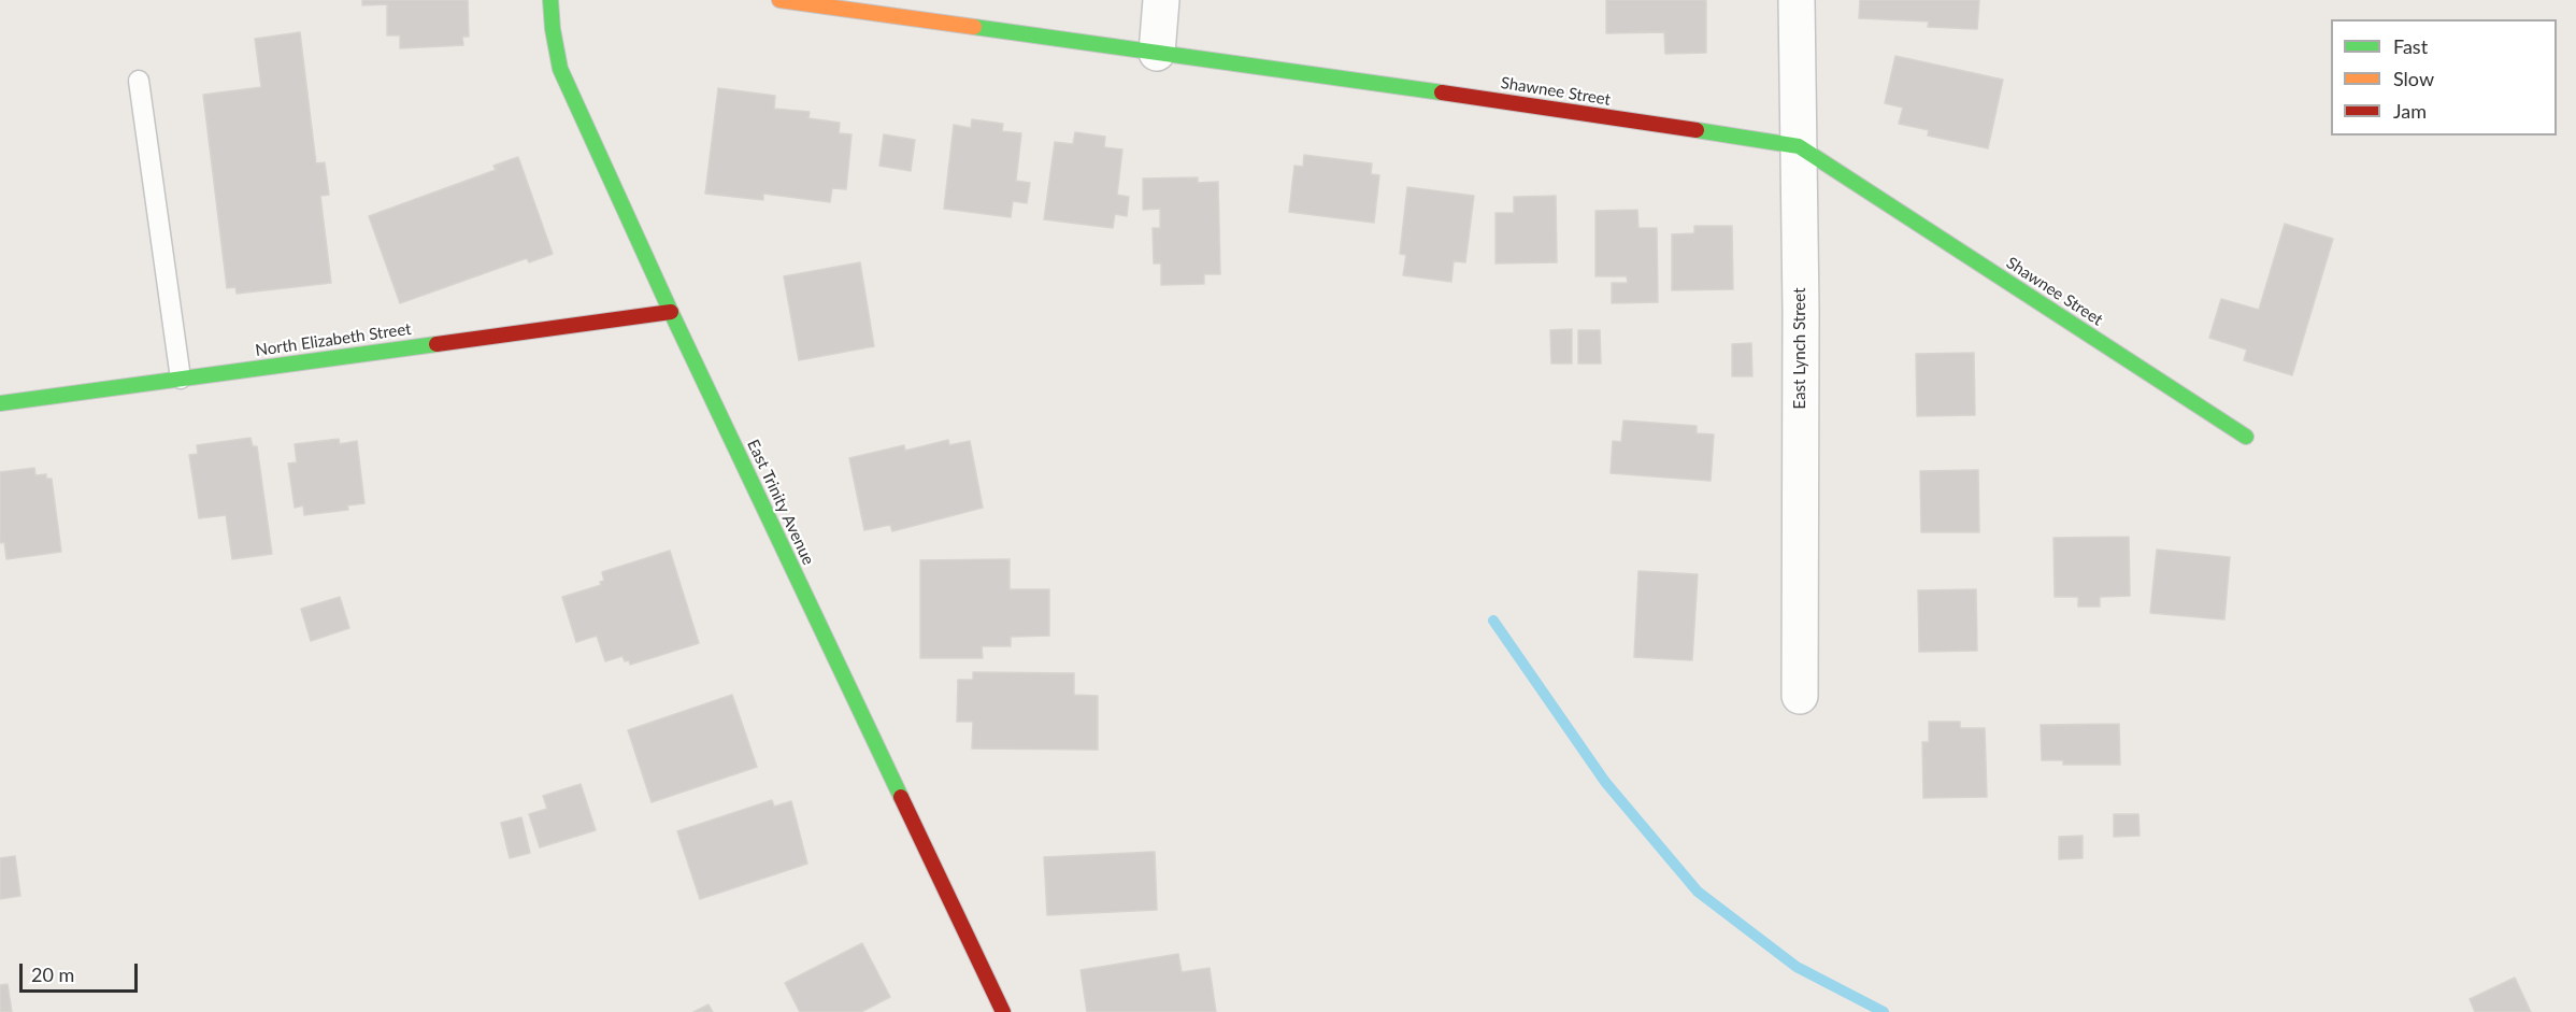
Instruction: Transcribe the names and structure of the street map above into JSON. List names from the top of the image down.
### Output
{
  "streets": {
    "street": [
      "Shawnee Street",
      "North Elizabeth Street",
      "East Lynch Street",
      "East Trinity Avenue"
    ]
  },
  "crossings": [
    ["Shawnee Street", "East Lynch Street"],
    ["North Elizabeth Street", "East Trinity Avenue"]
  ],
  "legend": ["Fast", "Slow", "Jam"],
  "scale_bar": "20 m"
}
